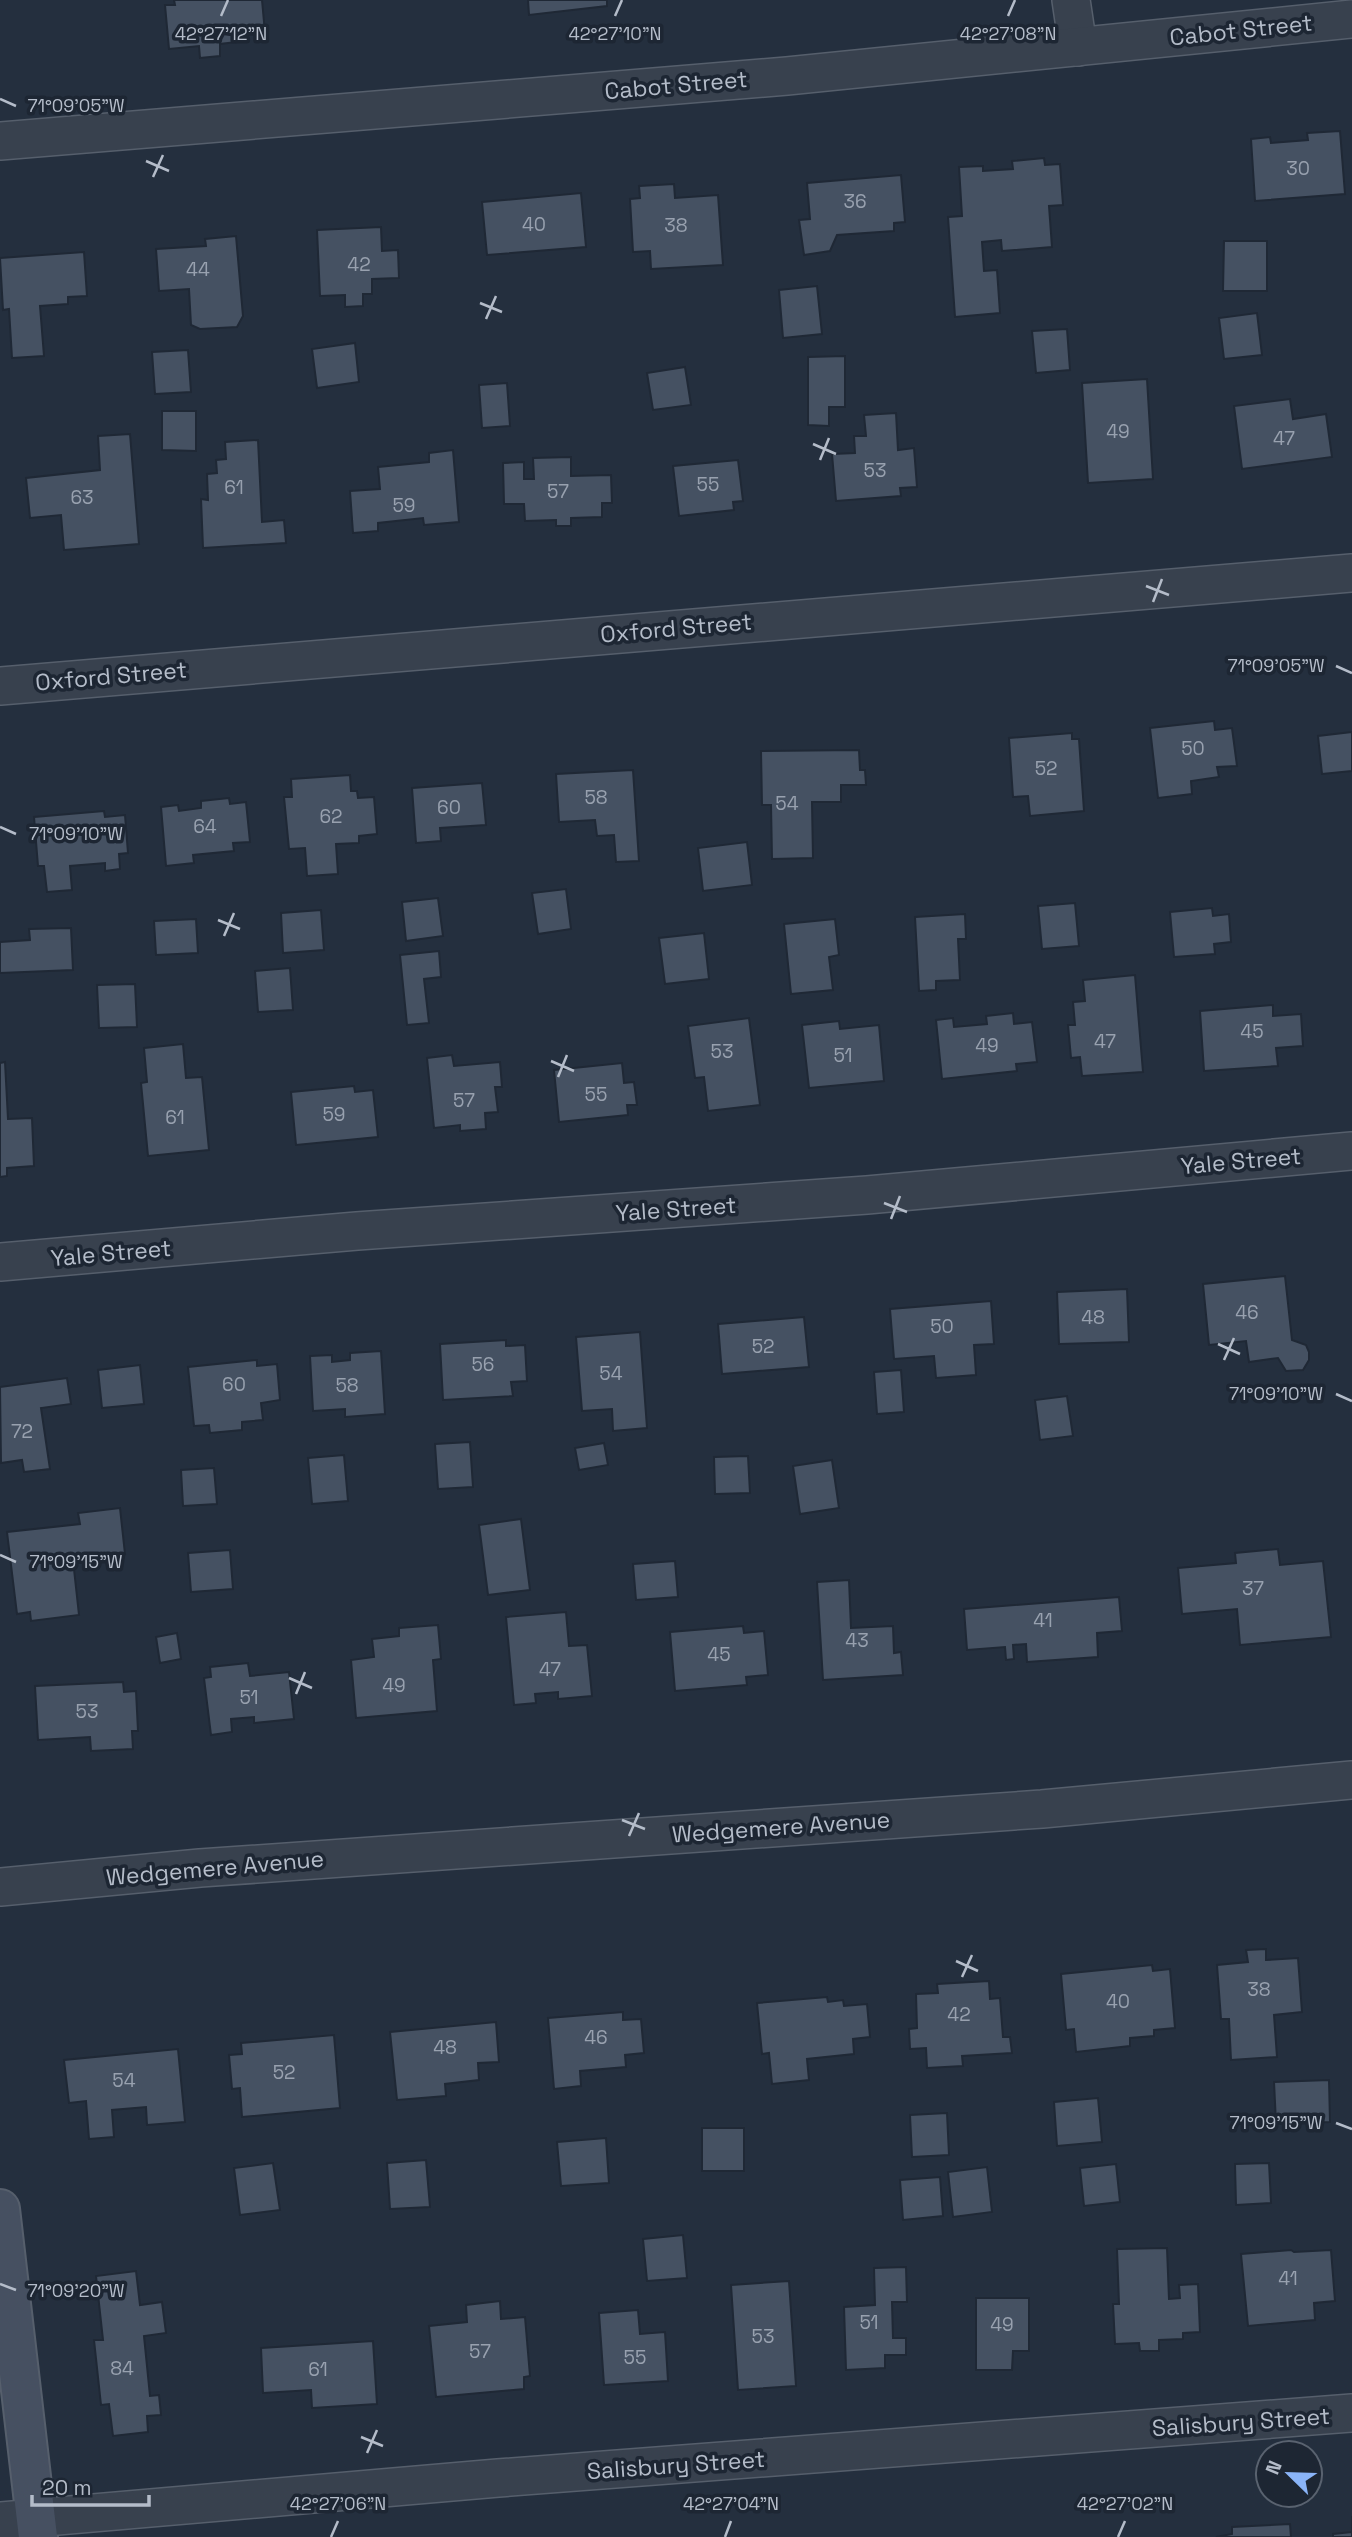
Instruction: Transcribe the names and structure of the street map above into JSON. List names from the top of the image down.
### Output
{
  "streets": {
    "street": [
      "Cabot Street",
      "Oxford Street",
      "Yale Street",
      "Wedgemere Avenue",
      "Salisbury Street"
    ]
  },
  "house_numbers": [
    "30",
    "36",
    "40",
    "38",
    "42",
    "44",
    "49",
    "47",
    "53",
    "55",
    "61",
    "57",
    "63",
    "59",
    "50",
    "52",
    "58",
    "54",
    "60",
    "62",
    "64",
    "45",
    "47",
    "49",
    "53",
    "51",
    "55",
    "57",
    "59",
    "61",
    "46",
    "48",
    "50",
    "52",
    "56",
    "54",
    "60",
    "58",
    "72",
    "37",
    "41",
    "43",
    "45",
    "47",
    "49",
    "51",
    "53",
    "38",
    "40",
    "42",
    "46",
    "48",
    "52",
    "54",
    "41",
    "51",
    "49",
    "53",
    "57",
    "55",
    "84",
    "61"
  ],
  "scale_bar": "20 m",
  "north": "top left",
  "coordinates": [
    "42°27'12\"N",
    "42°27'10\"N",
    "42°27'08\"N",
    "71°09'05\"W",
    "71°09'10\"W",
    "71°09'15\"W",
    "71°09'20\"W",
    "42°27'06\"N",
    "42°27'04\"N",
    "42°27'02\"N"
  ]
}
